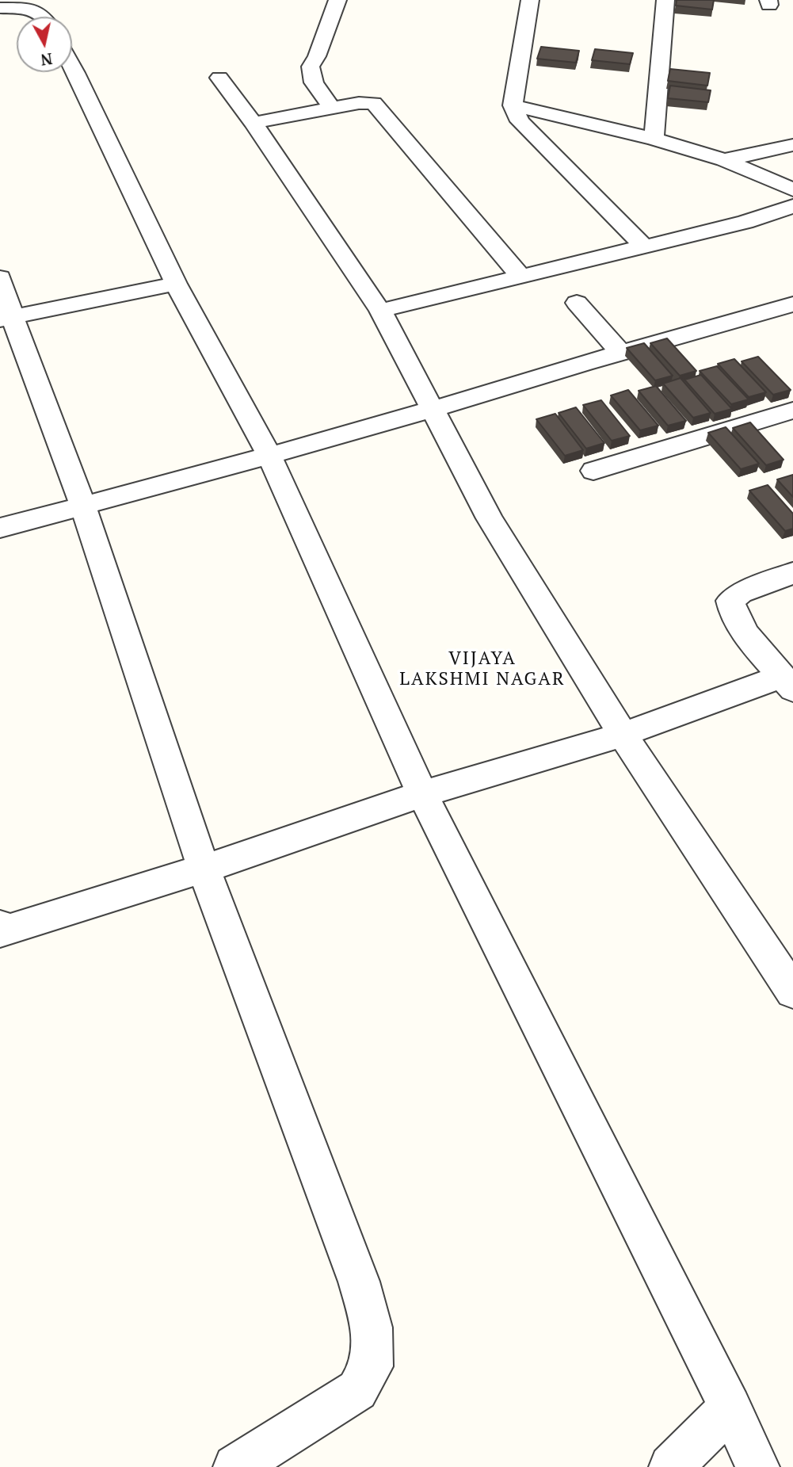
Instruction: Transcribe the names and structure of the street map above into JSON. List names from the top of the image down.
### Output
{
  "districts": ["VIJAYA LAKSHMI NAGAR"],
  "north": "bottom"
}
